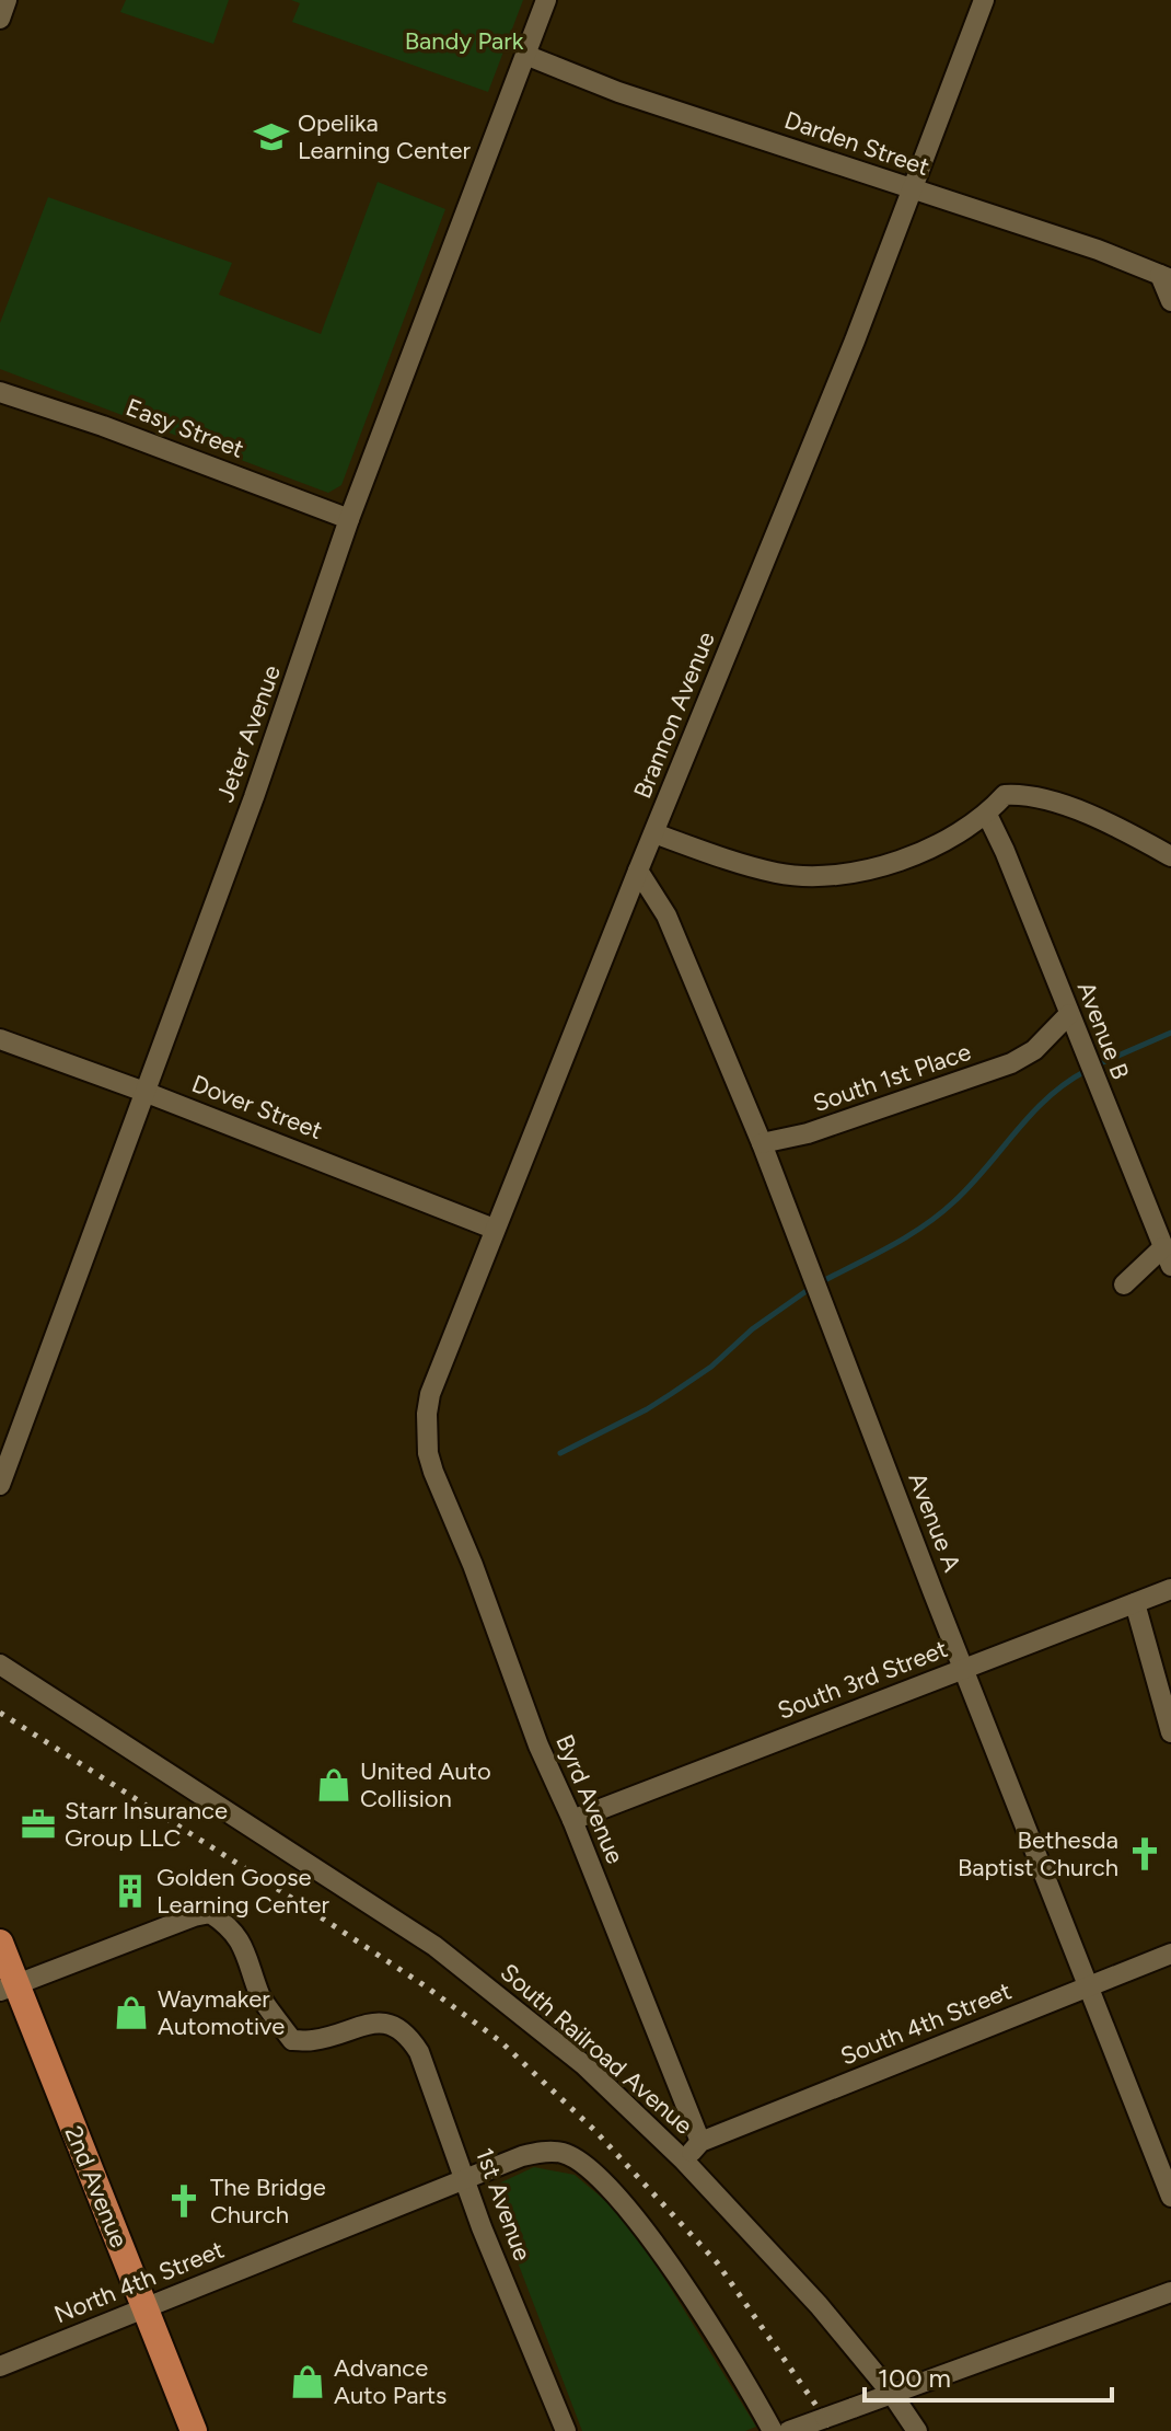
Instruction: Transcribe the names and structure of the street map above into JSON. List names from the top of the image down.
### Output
{
  "streets": {
    "main road": ["2nd Avenue"],
    "street": [
      "Darden Street",
      "Easy Street",
      "Brannon Avenue",
      "Jeter Avenue",
      "Avenue B",
      "South 1st Place",
      "Dover Street",
      "Avenue A",
      "South 3rd Street",
      "Byrd Avenue",
      "South 4th Street",
      "South Railroad Avenue",
      "1st Avenue",
      "North 4th Street"
    ]
  },
  "crossings": [
    ["Darden Street", "Brannon Avenue"],
    ["Darden Street", "Jeter Avenue"],
    ["Easy Street", "Jeter Avenue"],
    ["Brannon Avenue", "Dover Street"],
    ["Brannon Avenue", "Avenue A"],
    ["Brannon Avenue", "Byrd Avenue"],
    ["Jeter Avenue", "Dover Street"],
    ["Avenue B", "South 1st Place"],
    ["South 1st Place", "Avenue A"],
    ["Avenue A", "South 3rd Street"],
    ["Avenue A", "South 4th Street"],
    ["South 3rd Street", "Byrd Avenue"],
    ["Byrd Avenue", "South 4th Street"],
    ["2nd Avenue", "1st Avenue"],
    ["2nd Avenue", "North 4th Street"],
    ["1st Avenue", "North 4th Street"]
  ],
  "parks": ["Bandy Park"],
  "places": {
    "school or university": ["Opelika Learning Center"],
    "shop": ["United Auto Collision", "Waymaker Automotive", "Advance Auto Parts"],
    "office": ["Starr Insurance Group LLC"],
    "church": ["Bethesda Baptist Church", "The Bridge Church"],
    "building": ["Golden Goose Learning Center"]
  },
  "scale_bar": "100 m"
}
